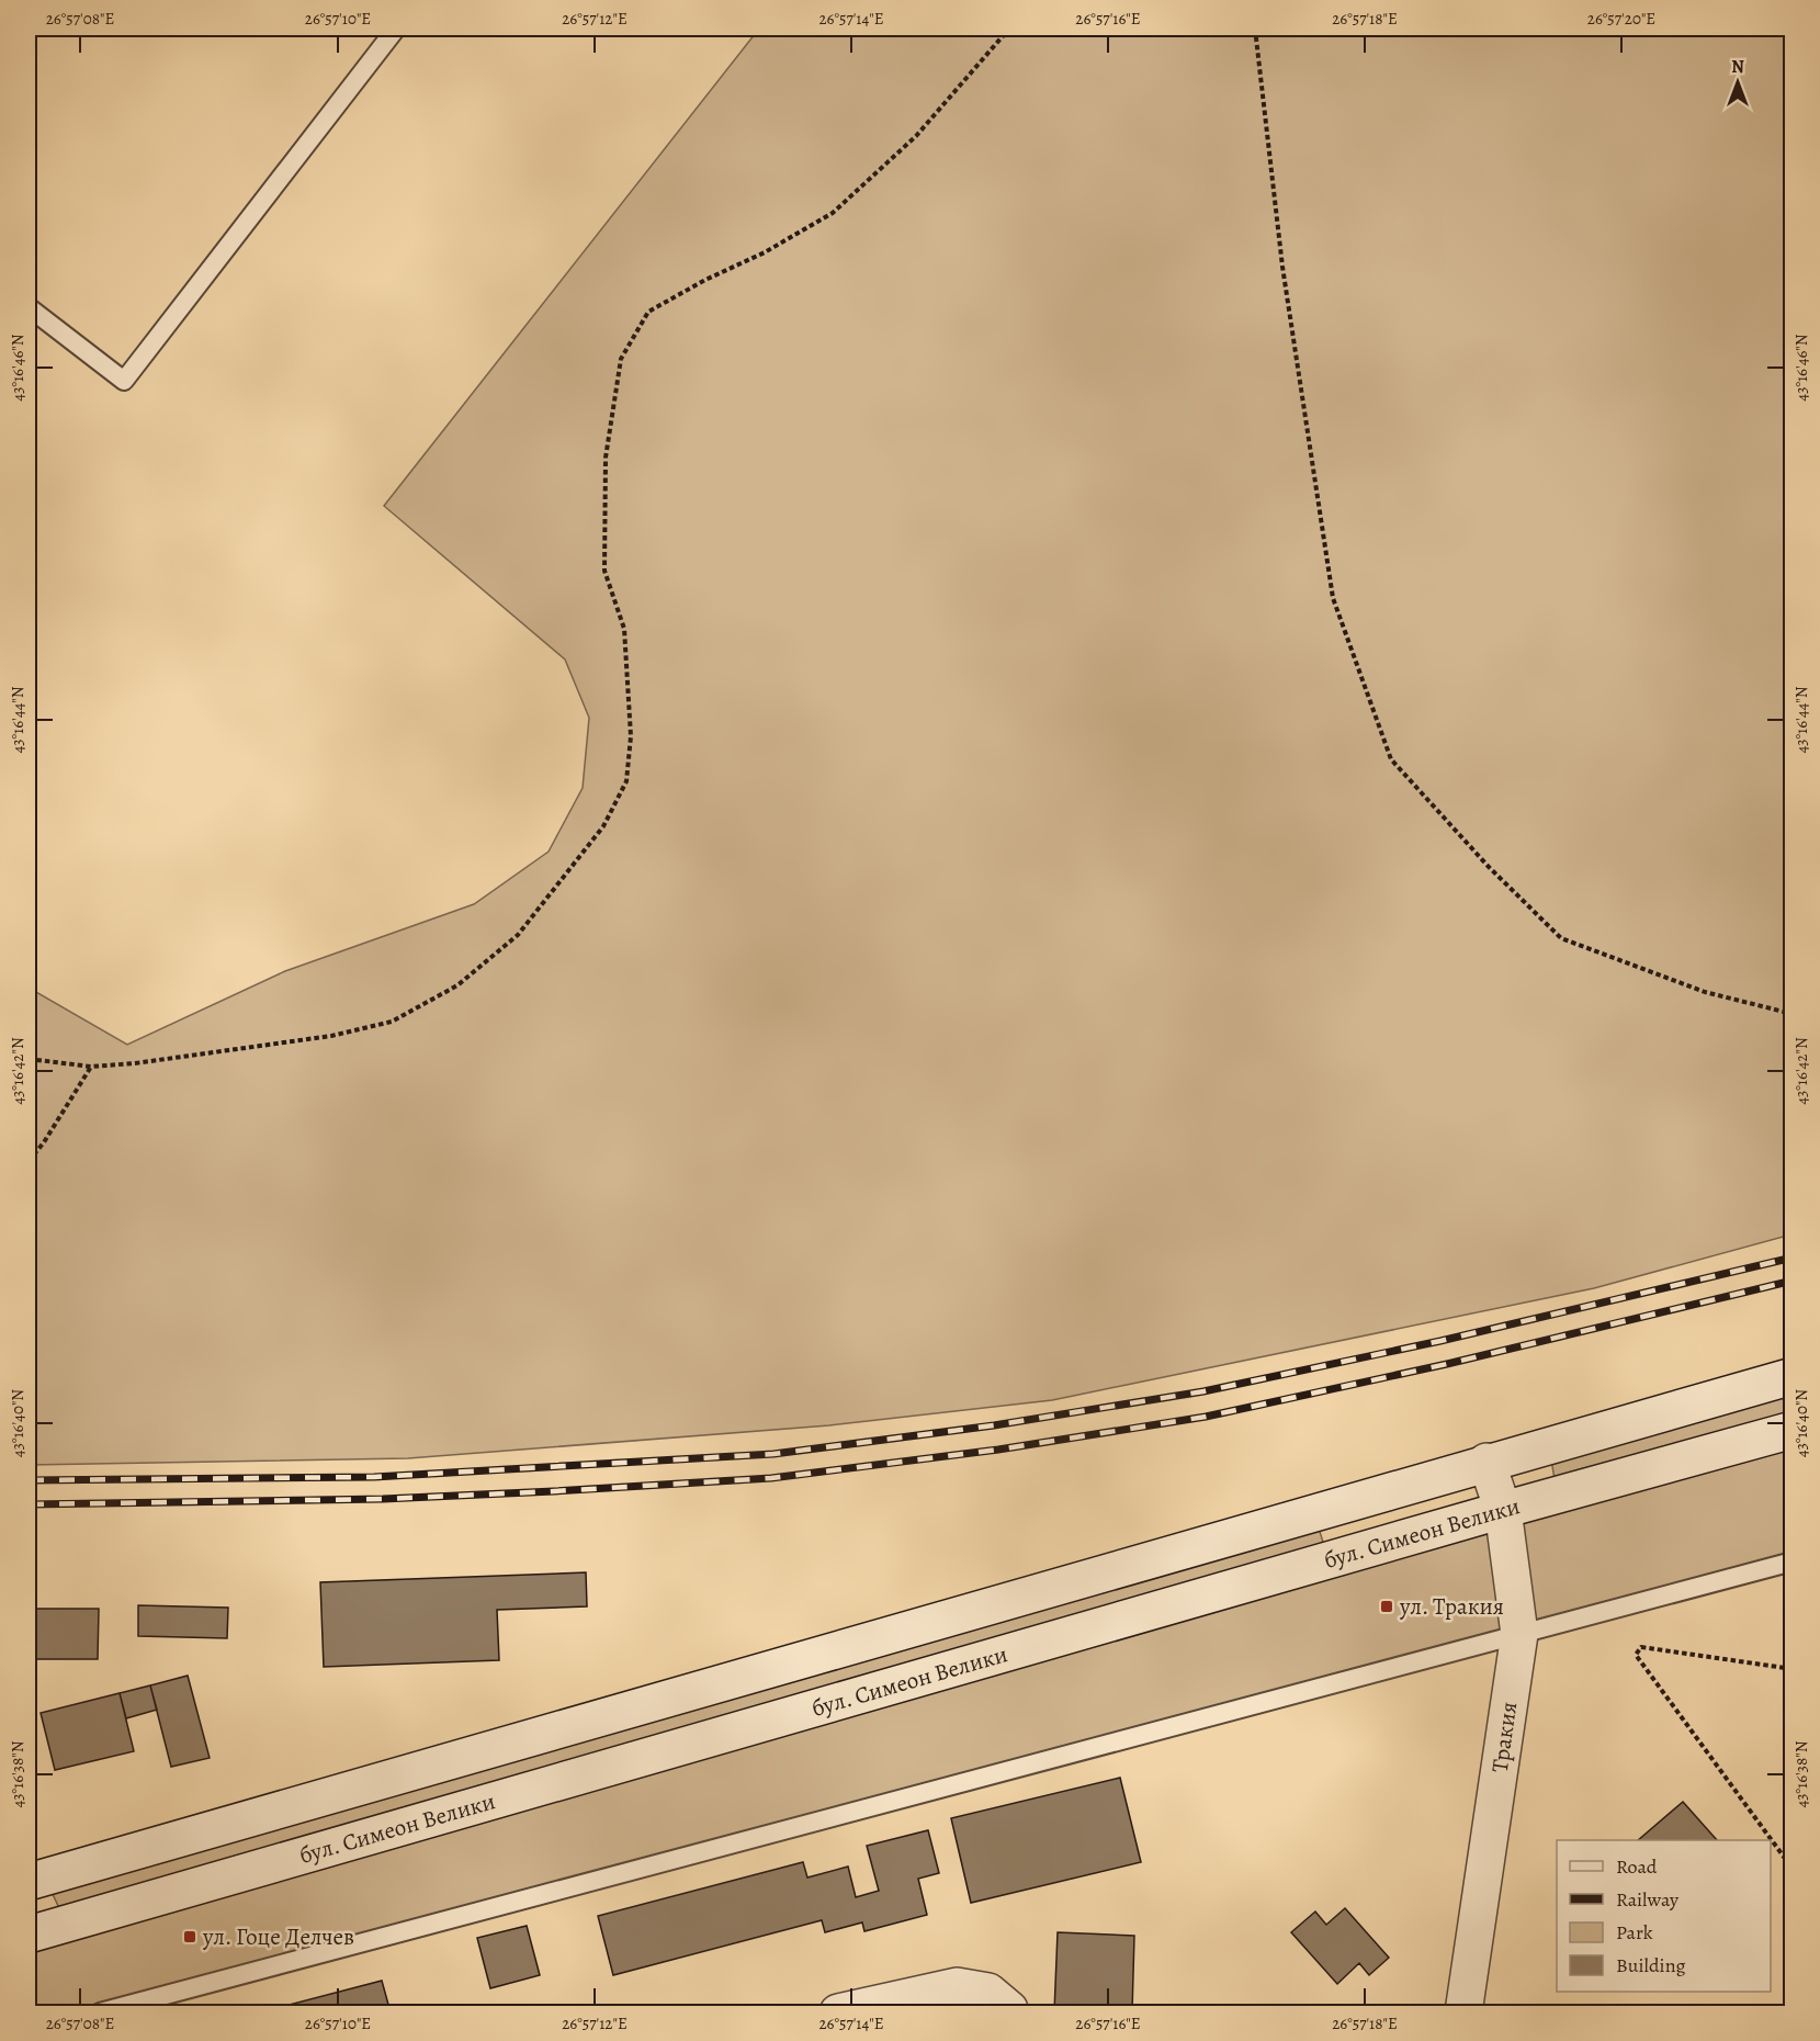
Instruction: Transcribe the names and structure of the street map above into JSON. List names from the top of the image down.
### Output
{
  "streets": {
    "main road": ["бул. Симеон Велики", "Тракия"]
  },
  "crossings": [
    ["бул. Симеон Велики", "Тракия"]
  ],
  "places": {
    "transit": ["ул. Тракия", "ул. Гоце Делчев"]
  },
  "legend": [
    "Road",
    "Railway",
    "Park",
    "Building"
  ],
  "north": "top",
  "coordinates": [
    "26°57'08\"E",
    "26°57'10\"E",
    "26°57'12\"E",
    "26°57'14\"E",
    "26°57'16\"E",
    "26°57'18\"E",
    "26°57'20\"E",
    "43°16'46\"N",
    "43°16'44\"N",
    "43°16'42\"N",
    "43°16'40\"N",
    "43°16'38\"N"
  ]
}
